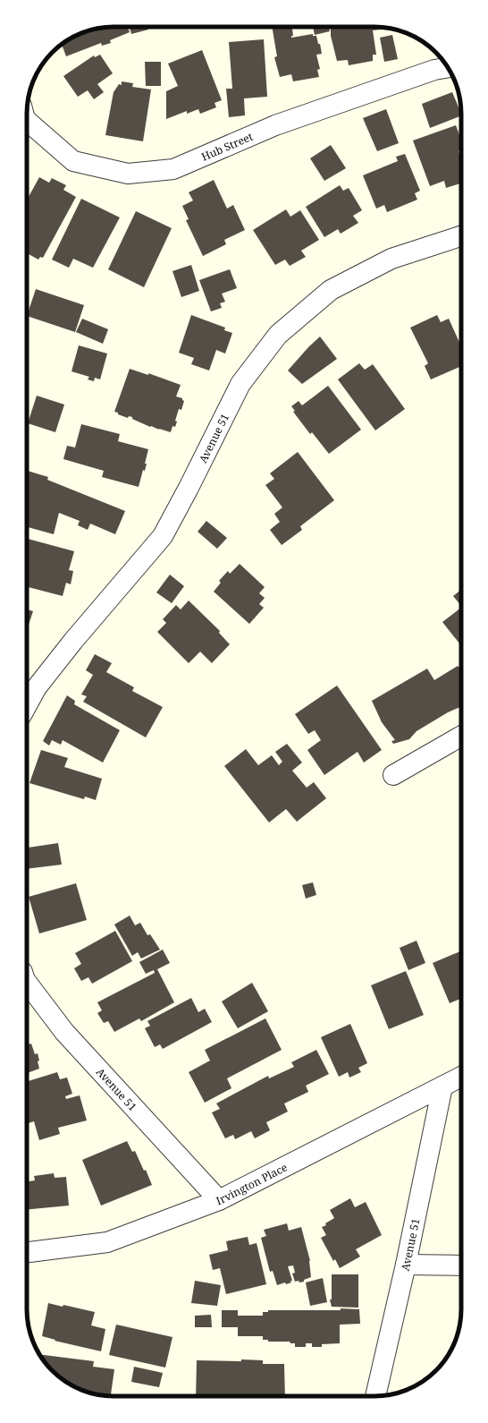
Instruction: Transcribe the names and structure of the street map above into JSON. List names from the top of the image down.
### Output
{
  "streets": {
    "street": ["Hub Street", "Avenue 51", "Irvington Place"]
  },
  "crossings": [
    ["Avenue 51", "Irvington Place"]
  ]
}
